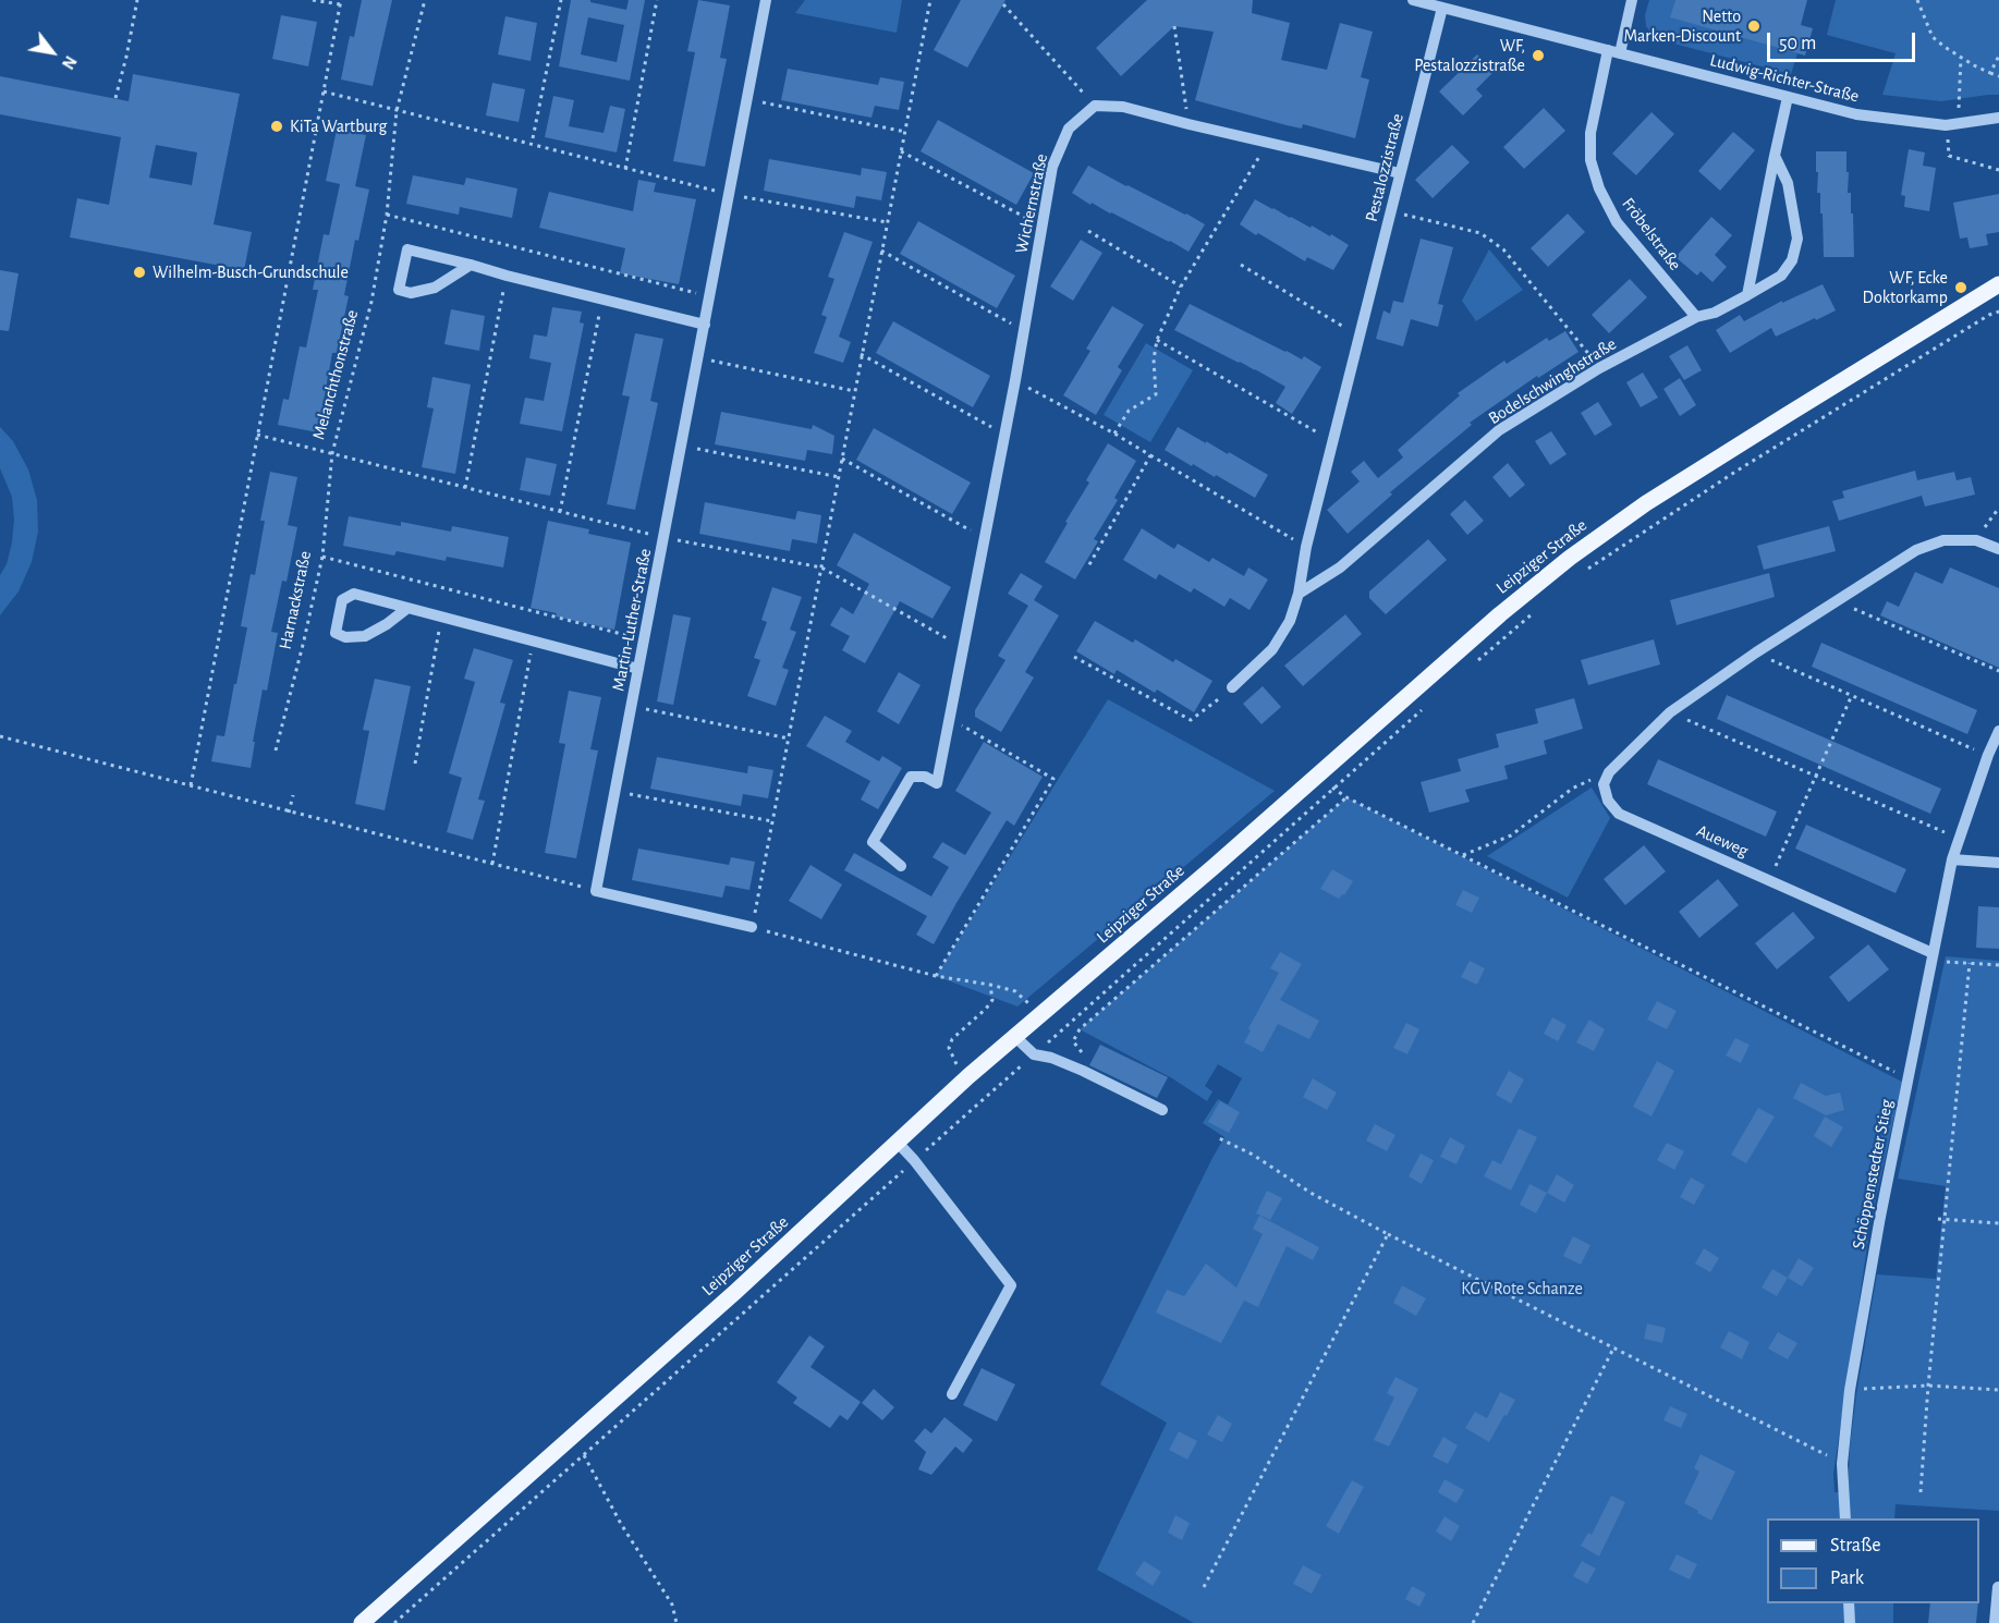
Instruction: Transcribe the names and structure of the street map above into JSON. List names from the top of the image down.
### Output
{
  "streets": {
    "main road": ["Leipziger Straße"],
    "street": [
      "Ludwig-Richter-Straße",
      "Pestalozzistraße",
      "Wichernstraße",
      "Fröbelstraße",
      "Bodelschwinghstraße",
      "Martin-Luther-Straße",
      "Aueweg",
      "Schöppenstedter Stieg"
    ],
    "path": ["Melanchthonstraße", "Harnackstraße"]
  },
  "crossings": [
    ["Ludwig-Richter-Straße", "Pestalozzistraße"],
    ["Ludwig-Richter-Straße", "Fröbelstraße"],
    ["Pestalozzistraße", "Bodelschwinghstraße"],
    ["Wichernstraße", "Martin-Luther-Straße"],
    ["Fröbelstraße", "Bodelschwinghstraße"],
    ["Melanchthonstraße", "Harnackstraße"],
    ["Aueweg", "Schöppenstedter Stieg"]
  ],
  "parks": ["KGV Rote Schanze"],
  "places": [
    "Netto Marken-Discount",
    "WF, Pestalozzistraße",
    "KiTa Wartburg",
    "Wilhelm-Busch-Grundschule",
    "WF, Ecke Doktorkamp"
  ],
  "legend": ["Straße", "Park"],
  "scale_bar": "50 m",
  "north": "bottom right"
}
